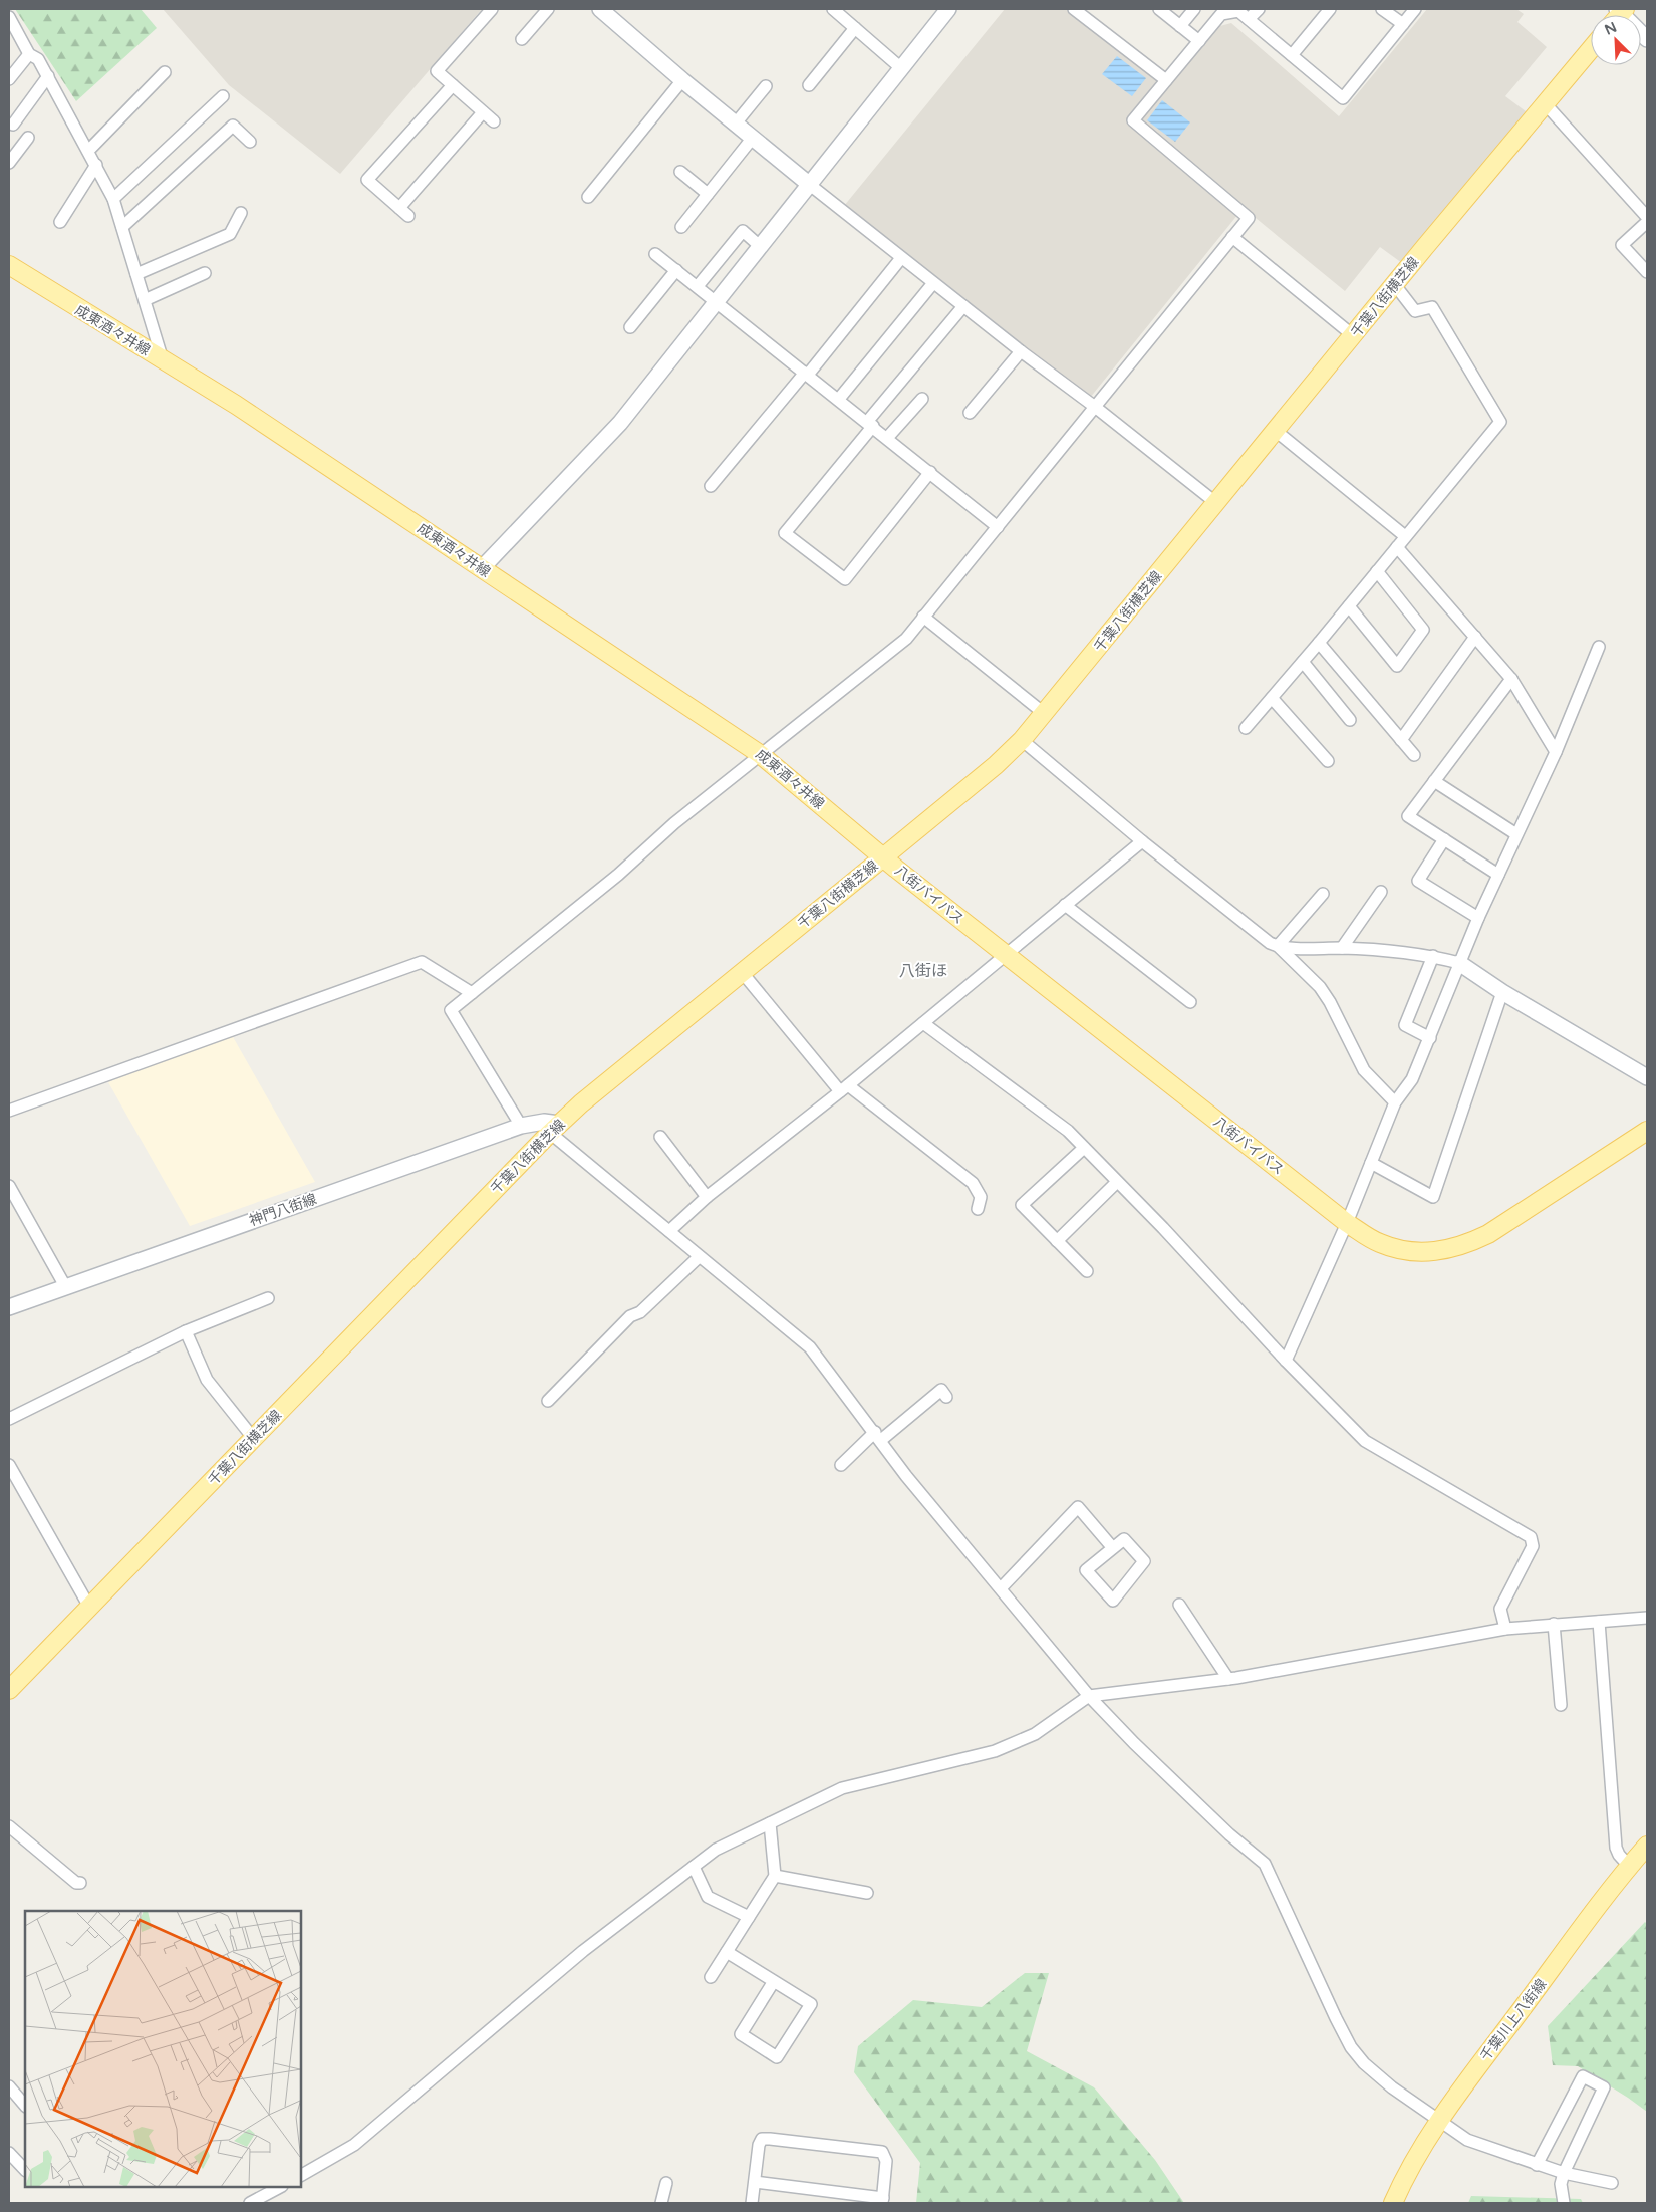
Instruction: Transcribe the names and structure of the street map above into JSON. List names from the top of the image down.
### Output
{
  "streets": {
    "main road": [
      "千葉八街横芝線",
      "成東酒々井線",
      "八街バイパス",
      "千葉川上八街線"
    ],
    "street": ["神門八街線"]
  },
  "crossings": [
    ["千葉八街横芝線", "成東酒々井線"],
    ["千葉八街横芝線", "八街バイパス"],
    ["千葉八街横芝線", "神門八街線"],
    ["成東酒々井線", "八街バイパス"]
  ],
  "districts": ["八街ほ"],
  "north": "top left"
}
